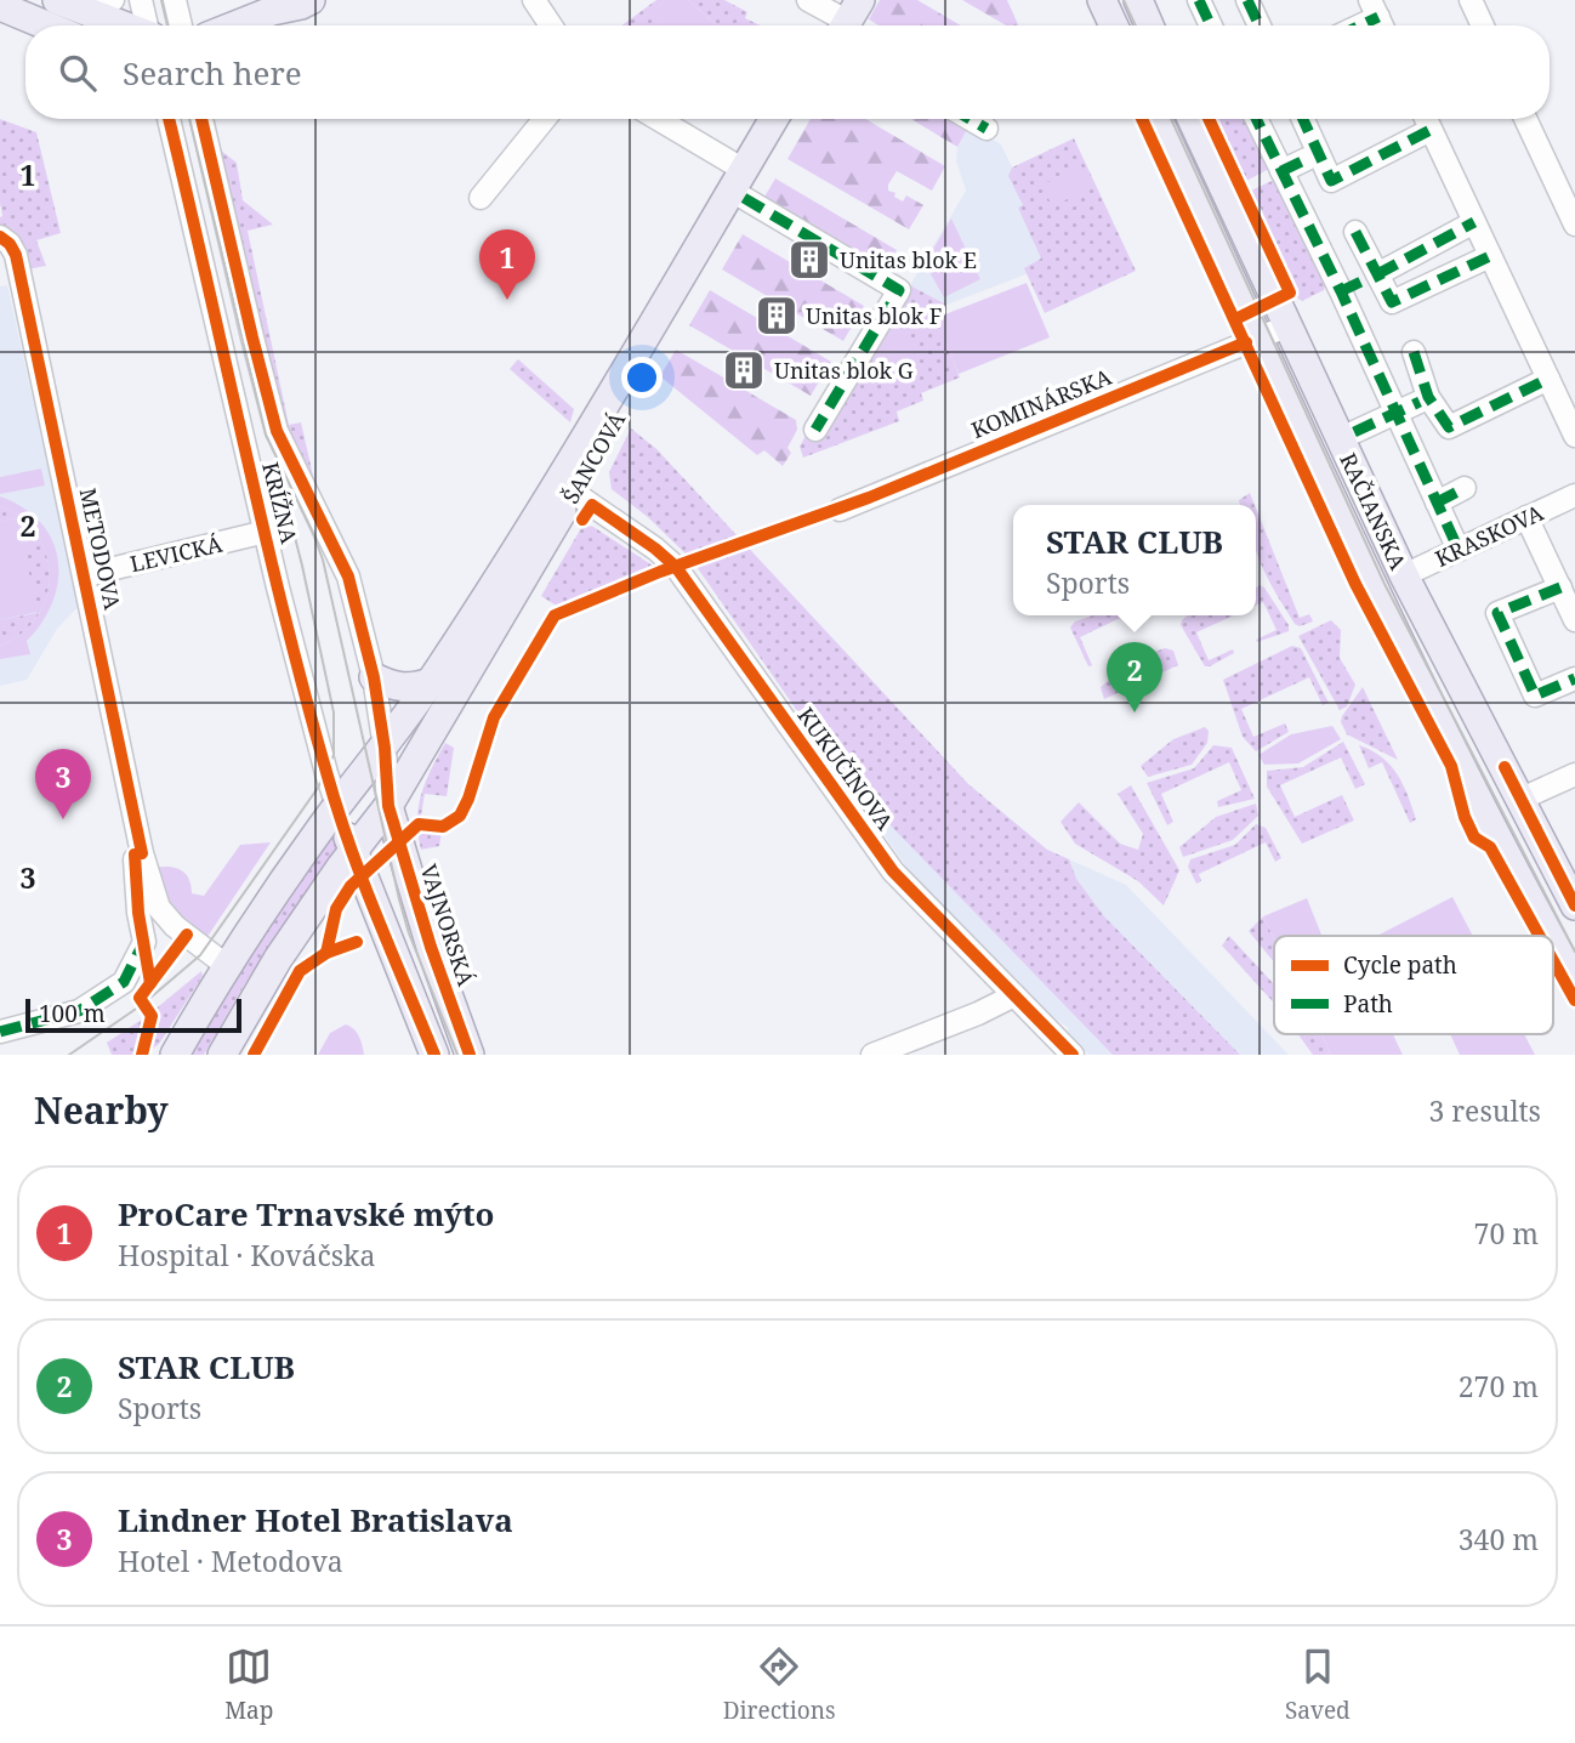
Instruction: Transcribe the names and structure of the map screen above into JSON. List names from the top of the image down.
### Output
{
  "streets": {
    "main road": ["ŠANCOVÁ", "RAČIANSKA", "VAJNORSKÁ"],
    "street": [
      "KOMINÁRSKA",
      "KRÍŽNA",
      "KRASKOVA",
      "METODOVA",
      "LEVICKÁ",
      "KUKUČÍNOVA"
    ]
  },
  "crossings": [
    ["KOMINÁRSKA", "RAČIANSKA"],
    ["ŠANCOVÁ", "KRÍŽNA"],
    ["ŠANCOVÁ", "METODOVA"],
    ["ŠANCOVÁ", "KUKUČÍNOVA"],
    ["ŠANCOVÁ", "VAJNORSKÁ"],
    ["KRÍŽNA", "LEVICKÁ"],
    ["KRÍŽNA", "VAJNORSKÁ"],
    ["RAČIANSKA", "KRASKOVA"],
    ["METODOVA", "LEVICKÁ"]
  ],
  "places": {
    "building": ["Unitas blok E", "Unitas blok F", "Unitas blok G"]
  },
  "legend": ["Cycle path", "Path"],
  "scale_bar": "100 m",
  "page": {
    "search": "Search here",
    "pins": ["1", "2", "3"],
    "popup": ["STAR CLUB", "Sports"],
    "scale": "100 m",
    "heading": ["Nearby", "3 results"],
    "list": [
      {
        "mark": "1",
        "name": "ProCare Trnavské mýto",
        "note": "Hospital · Kováčska",
        "value": "70 m"
      },
      {
        "mark": "2",
        "name": "STAR CLUB",
        "note": "Sports",
        "value": "270 m"
      },
      {
        "mark": "3",
        "name": "Lindner Hotel Bratislava",
        "note": "Hotel · Metodova",
        "value": "340 m"
      }
    ],
    "nav": ["Map", "Directions", "Saved"]
  },
  "grid": {
    "rows": ["1", "2", "3"]
  }
}
